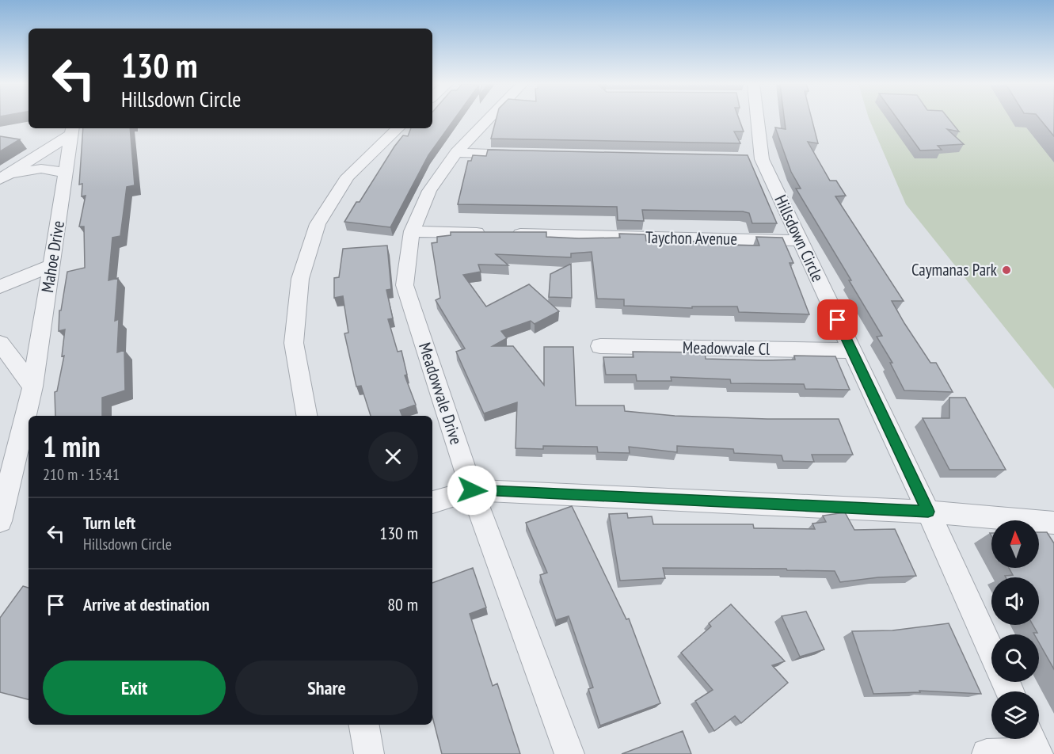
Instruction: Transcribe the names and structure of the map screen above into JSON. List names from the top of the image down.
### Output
{
  "streets": {
    "street": [
      "Taychon Avenue",
      "Hillsdown Circle",
      "Mahoe Drive",
      "Meadowvale Cl",
      "Meadowvale Drive"
    ]
  },
  "crossings": [
    ["Taychon Avenue", "Hillsdown Circle"],
    ["Hillsdown Circle", "Meadowvale Cl"]
  ],
  "places": ["Caymanas Park"],
  "north": "top",
  "page": {
    "turn": ["130 m", "Hillsdown Circle"],
    "heading": ["1 min", "210 m · 15:41"],
    "list": [
      {
        "name": "Turn left",
        "note": "Hillsdown Circle",
        "value": "130 m"
      },
      {
        "name": "Arrive at destination",
        "value": "80 m"
      }
    ],
    "buttons": ["Exit", "Share"]
  }
}
